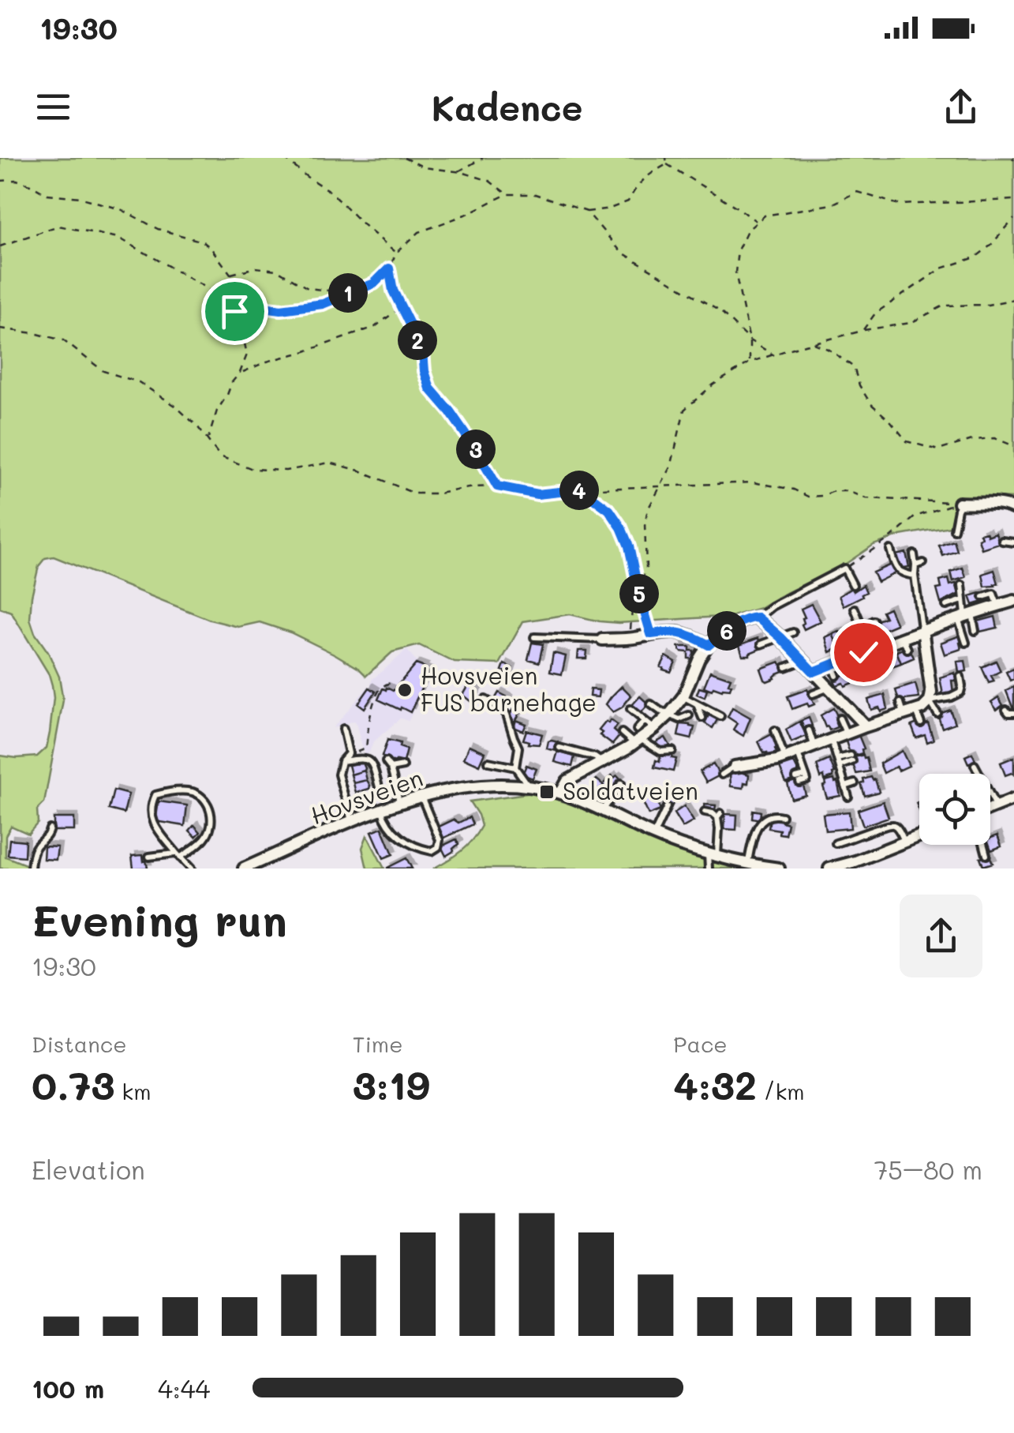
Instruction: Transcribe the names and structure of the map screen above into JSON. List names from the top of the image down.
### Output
{
  "streets": {
    "street": ["Hovsveien"]
  },
  "places": {
    "other": ["Hovsveien FUS barnehage"],
    "transit": ["Soldatveien"]
  },
  "page": {
    "status": "19:30",
    "header": "Kadence",
    "pins": [
      "1",
      "2",
      "3",
      "4",
      "5",
      "6"
    ],
    "heading": ["Evening run", "19:30"],
    "stats": [
      ["Distance", "0.73 km"],
      ["Time", "3:19"],
      ["Pace", "4:32 /km"]
    ],
    "chart": ["Elevation", "75–80 m"],
    "list": [
      {
        "name": "100 m",
        "note": "4:44"
      }
    ]
  }
}
